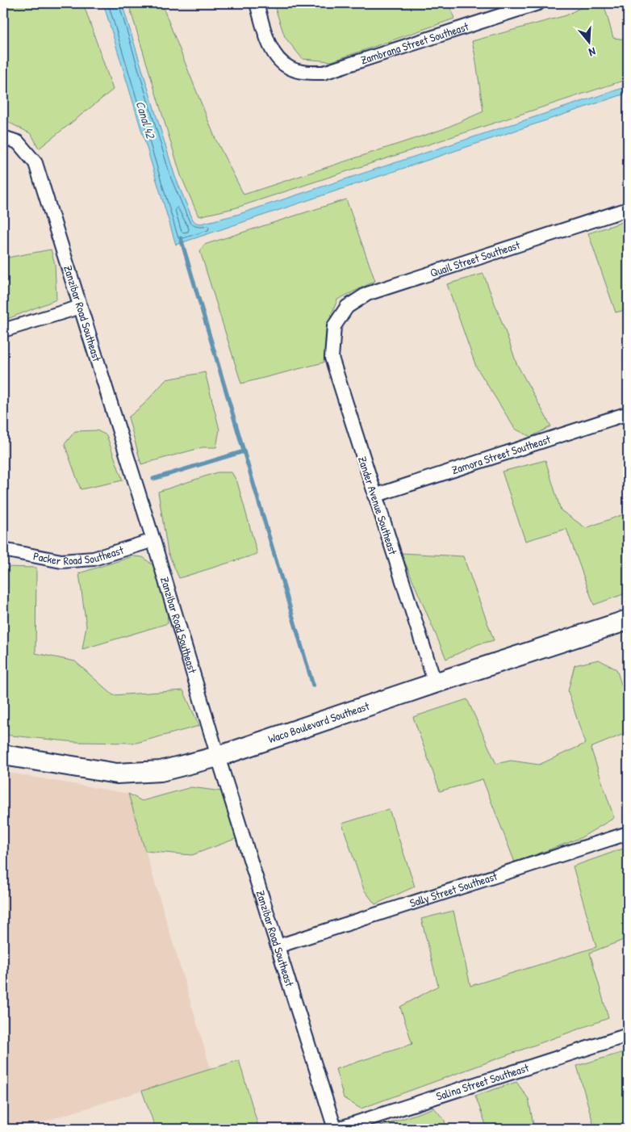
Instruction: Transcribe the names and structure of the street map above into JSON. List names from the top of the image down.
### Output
{
  "streets": {
    "street": [
      "Zambrana Street Southeast",
      "Quail Street Southeast",
      "Zanzibar Road Southeast",
      "Zamora Street Southeast",
      "Zander Avenue Southeast",
      "Packer Road Southeast",
      "Waco Boulevard Southeast",
      "Sally Street Southeast",
      "Salina Street Southeast"
    ]
  },
  "crossings": [
    ["Quail Street Southeast", "Zander Avenue Southeast"],
    ["Zanzibar Road Southeast", "Packer Road Southeast"],
    ["Zanzibar Road Southeast", "Waco Boulevard Southeast"],
    ["Zanzibar Road Southeast", "Sally Street Southeast"],
    ["Zanzibar Road Southeast", "Salina Street Southeast"],
    ["Zamora Street Southeast", "Zander Avenue Southeast"],
    ["Zander Avenue Southeast", "Waco Boulevard Southeast"]
  ],
  "water": ["Canal 42"],
  "north": "bottom"
}
